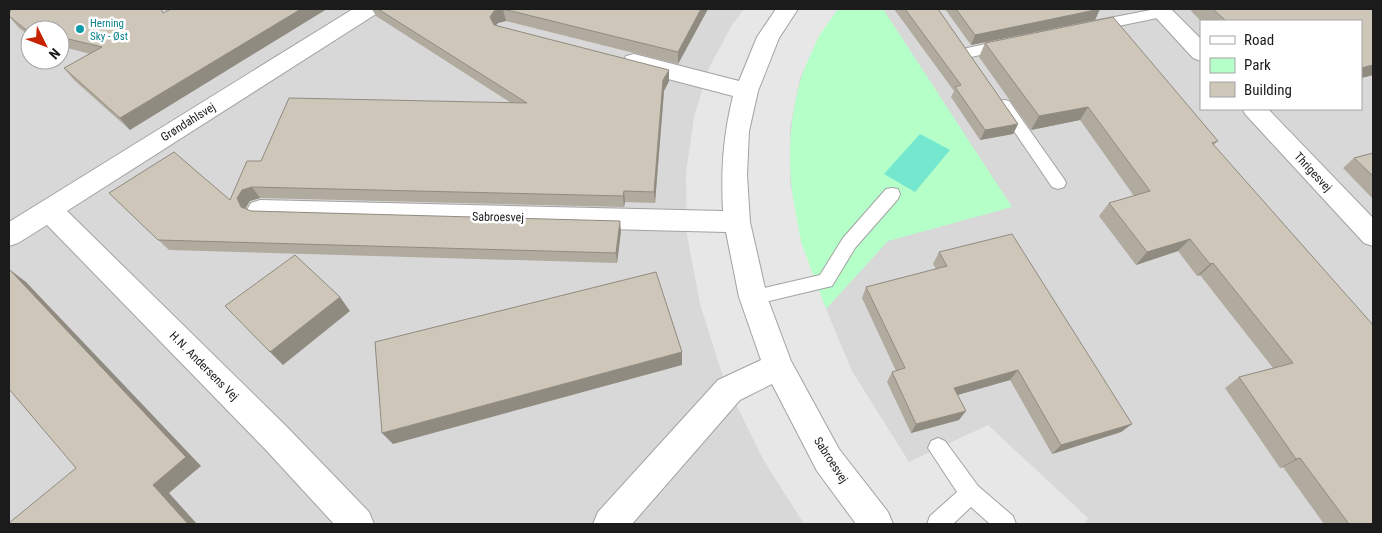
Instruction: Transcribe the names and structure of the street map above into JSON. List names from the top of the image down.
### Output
{
  "streets": {
    "street": [
      "Grøndahlsvej",
      "Thrigesvej",
      "Sabroesvej",
      "H.N. Andersens Vej"
    ]
  },
  "crossings": [
    ["Grøndahlsvej", "H.N. Andersens Vej"]
  ],
  "places": ["Herning Sky - Øst"],
  "legend": ["Road", "Park", "Building"],
  "north": "bottom right"
}
